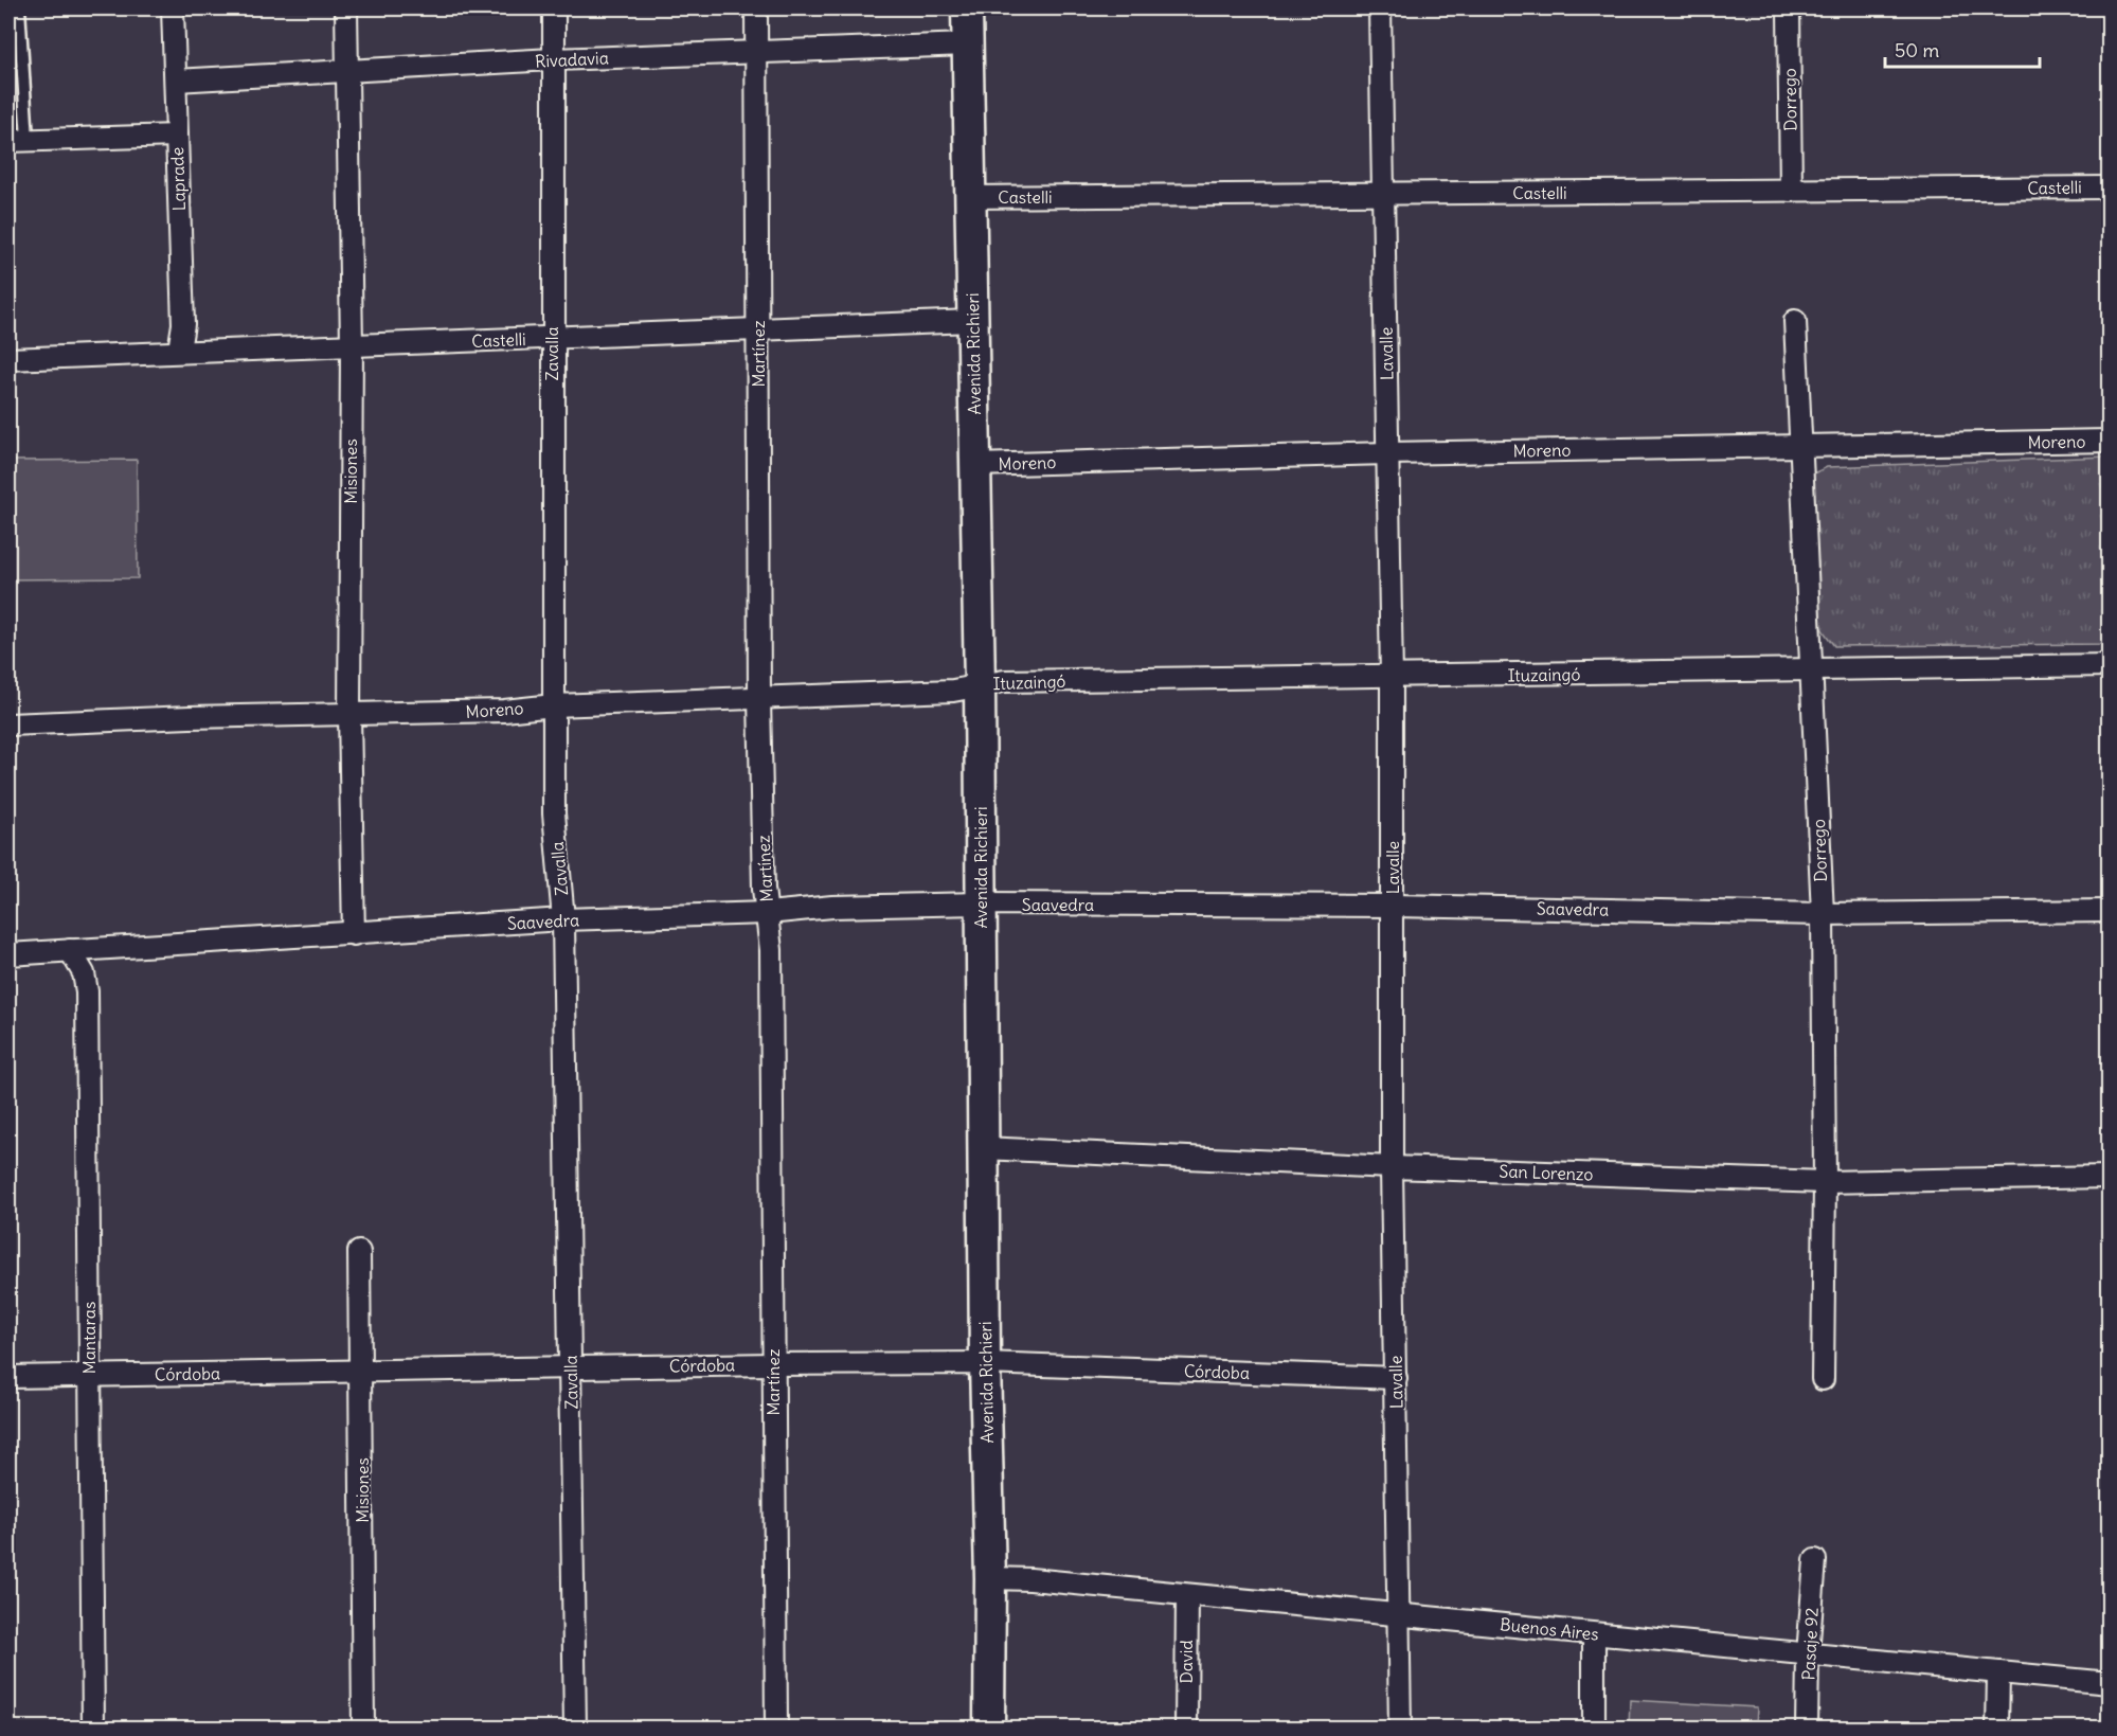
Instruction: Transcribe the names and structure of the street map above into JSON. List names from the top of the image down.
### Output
{
  "streets": {
    "street": [
      "Rivadavia",
      "Dorrego",
      "Laprade",
      "Castelli",
      "Zavalla",
      "Martínez",
      "Avenida Richieri",
      "Lavalle",
      "Moreno",
      "Misiones",
      "Ituzaingó",
      "Saavedra",
      "San Lorenzo",
      "Mantaras",
      "Córdoba",
      "Buenos Aires",
      "Pasaje 92",
      "David"
    ]
  },
  "crossings": [
    ["Rivadavia", "Laprade"],
    ["Rivadavia", "Zavalla"],
    ["Rivadavia", "Martínez"],
    ["Rivadavia", "Avenida Richieri"],
    ["Rivadavia", "Misiones"],
    ["Dorrego", "Castelli"],
    ["Dorrego", "Moreno"],
    ["Dorrego", "Ituzaingó"],
    ["Dorrego", "Saavedra"],
    ["Dorrego", "San Lorenzo"],
    ["Laprade", "Castelli"],
    ["Castelli", "Zavalla"],
    ["Castelli", "Martínez"],
    ["Castelli", "Avenida Richieri"],
    ["Castelli", "Lavalle"],
    ["Castelli", "Misiones"],
    ["Zavalla", "Moreno"],
    ["Zavalla", "Saavedra"],
    ["Zavalla", "Córdoba"],
    ["Martínez", "Moreno"],
    ["Martínez", "Saavedra"],
    ["Martínez", "Córdoba"],
    ["Avenida Richieri", "Moreno"],
    ["Avenida Richieri", "Ituzaingó"],
    ["Avenida Richieri", "Saavedra"],
    ["Avenida Richieri", "San Lorenzo"],
    ["Avenida Richieri", "Córdoba"],
    ["Avenida Richieri", "Buenos Aires"],
    ["Lavalle", "Moreno"],
    ["Lavalle", "Ituzaingó"],
    ["Lavalle", "Saavedra"],
    ["Lavalle", "San Lorenzo"],
    ["Lavalle", "Córdoba"],
    ["Lavalle", "Buenos Aires"],
    ["Moreno", "Misiones"],
    ["Moreno", "Ituzaingó"],
    ["Misiones", "Saavedra"],
    ["Misiones", "Córdoba"],
    ["Saavedra", "Mantaras"],
    ["Mantaras", "Córdoba"],
    ["Buenos Aires", "Pasaje 92"],
    ["Buenos Aires", "David"]
  ],
  "scale_bar": "50 m"
}
